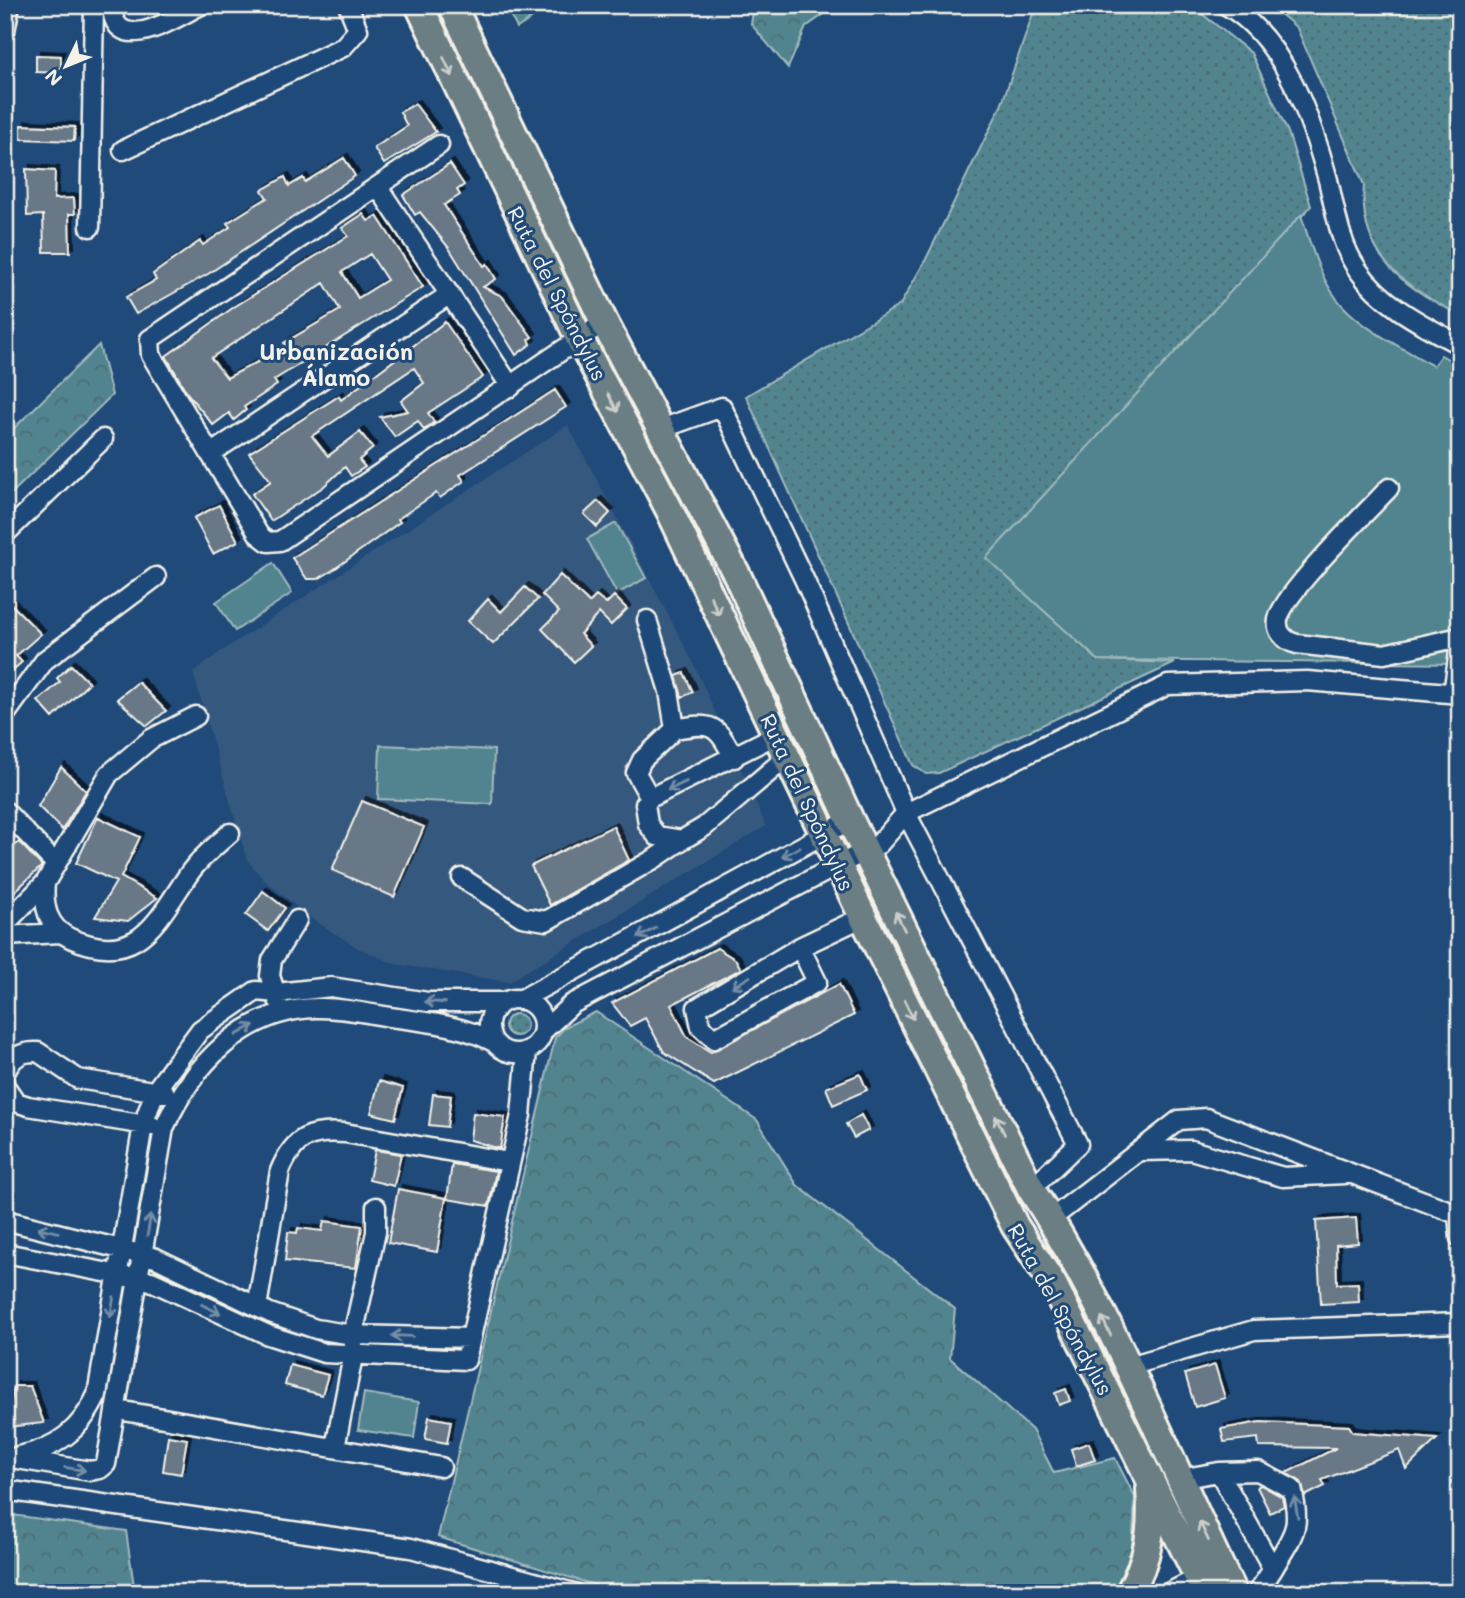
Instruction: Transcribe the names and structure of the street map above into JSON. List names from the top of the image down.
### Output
{
  "streets": {
    "highway": ["Ruta del Spóndylus"]
  },
  "districts": ["Urbanización Álamo"],
  "north": "bottom left"
}
